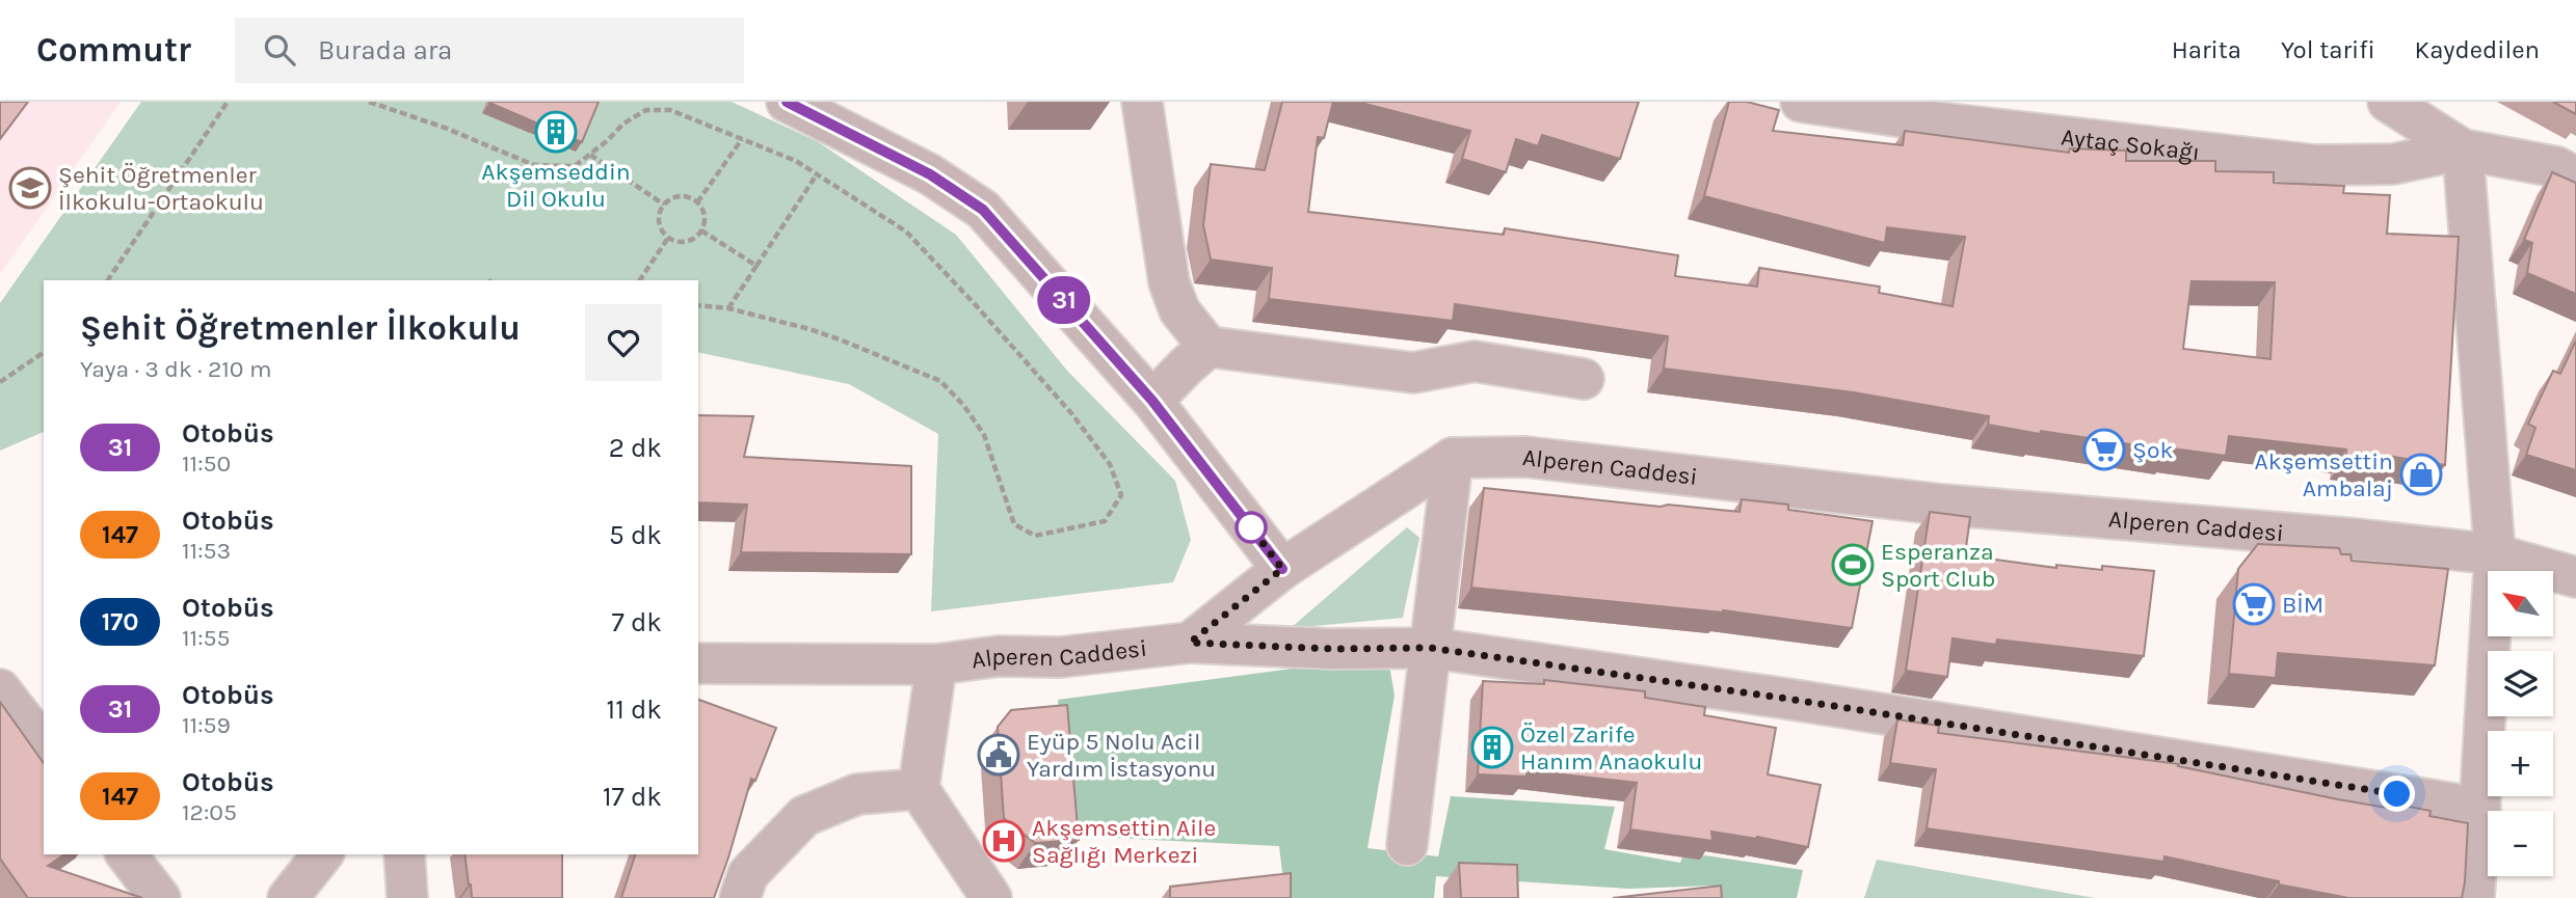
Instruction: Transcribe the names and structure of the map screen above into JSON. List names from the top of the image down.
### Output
{
  "streets": {
    "street": ["Aytaç Sokağı", "Alperen Caddesi"]
  },
  "places": {
    "building": ["Akşemseddin Dil Okulu", "Özel Zarife Hanım Anaokulu"],
    "school or university": ["Şehit Öğretmenler İlkokulu-Ortaokulu"],
    "supermarket": ["Şok", "BİM"],
    "shop": ["Akşemsettin Ambalaj"],
    "sports": ["Esperanza Sport Club"],
    "public building": ["Eyüp 5 Nolu Acil Yardım İstasyonu"],
    "hospital": ["Akşemsettin Aile Sağlığı Merkezi"]
  },
  "lines": ["bus line 31"],
  "north": "top left",
  "page": {
    "header": "Commutr",
    "search": "Burada ara",
    "nav": ["Harita", "Yol tarifi", "Kaydedilen"],
    "on_map": "31",
    "heading": ["Şehit Öğretmenler İlkokulu", "Yaya · 3 dk · 210 m"],
    "list": [
      {
        "mark": "31",
        "name": "Otobüs",
        "note": "11:50",
        "value": "2 dk"
      },
      {
        "mark": "147",
        "name": "Otobüs",
        "note": "11:53",
        "value": "5 dk"
      },
      {
        "mark": "170",
        "name": "Otobüs",
        "note": "11:55",
        "value": "7 dk"
      },
      {
        "mark": "31",
        "name": "Otobüs",
        "note": "11:59",
        "value": "11 dk"
      },
      {
        "mark": "147",
        "name": "Otobüs",
        "note": "12:05",
        "value": "17 dk"
      }
    ],
    "map_buttons": ["+", "−"]
  }
}
